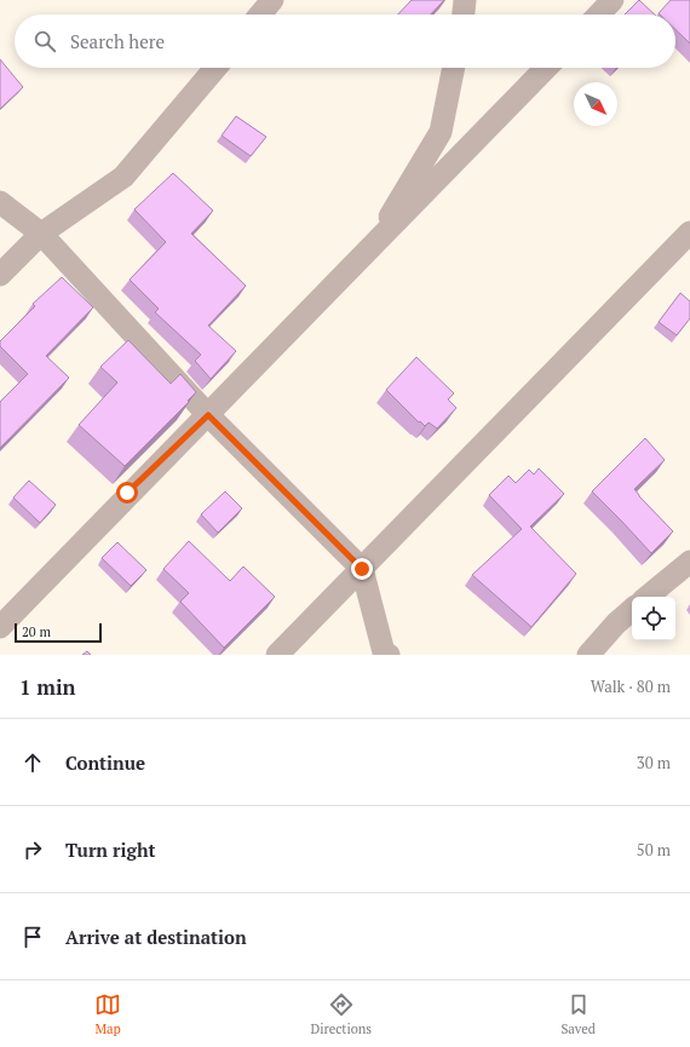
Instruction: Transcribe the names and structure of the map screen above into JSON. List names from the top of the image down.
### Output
{
  "scale_bar": "20 m",
  "north": "bottom right",
  "page": {
    "search": "Search here",
    "scale": "20 m",
    "heading": ["1 min", "Walk · 80 m"],
    "list": [
      ["Continue", "30 m"],
      ["Turn right", "50 m"],
      "Arrive at destination"
    ],
    "nav": ["Map", "Directions", "Saved"]
  }
}
